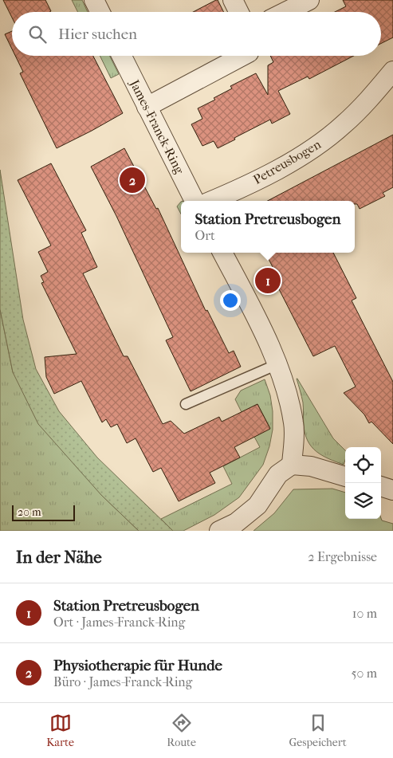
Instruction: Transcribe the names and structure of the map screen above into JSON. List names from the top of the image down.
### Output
{
  "streets": {
    "street": ["James-Franck-Ring", "Petreusbogen"]
  },
  "scale_bar": "20 m",
  "page": {
    "search": "Hier suchen",
    "pins": ["2", "1"],
    "popup": ["Station Pretreusbogen", "Ort"],
    "scale": "20 m",
    "heading": ["In der Nähe", "2 Ergebnisse"],
    "list": [
      {
        "mark": "1",
        "name": "Station Pretreusbogen",
        "note": "Ort · James-Franck-Ring",
        "value": "10 m"
      },
      {
        "mark": "2",
        "name": "Physiotherapie für Hunde",
        "note": "Büro · James-Franck-Ring",
        "value": "50 m"
      }
    ],
    "nav": ["Karte", "Route", "Gespeichert"]
  }
}
